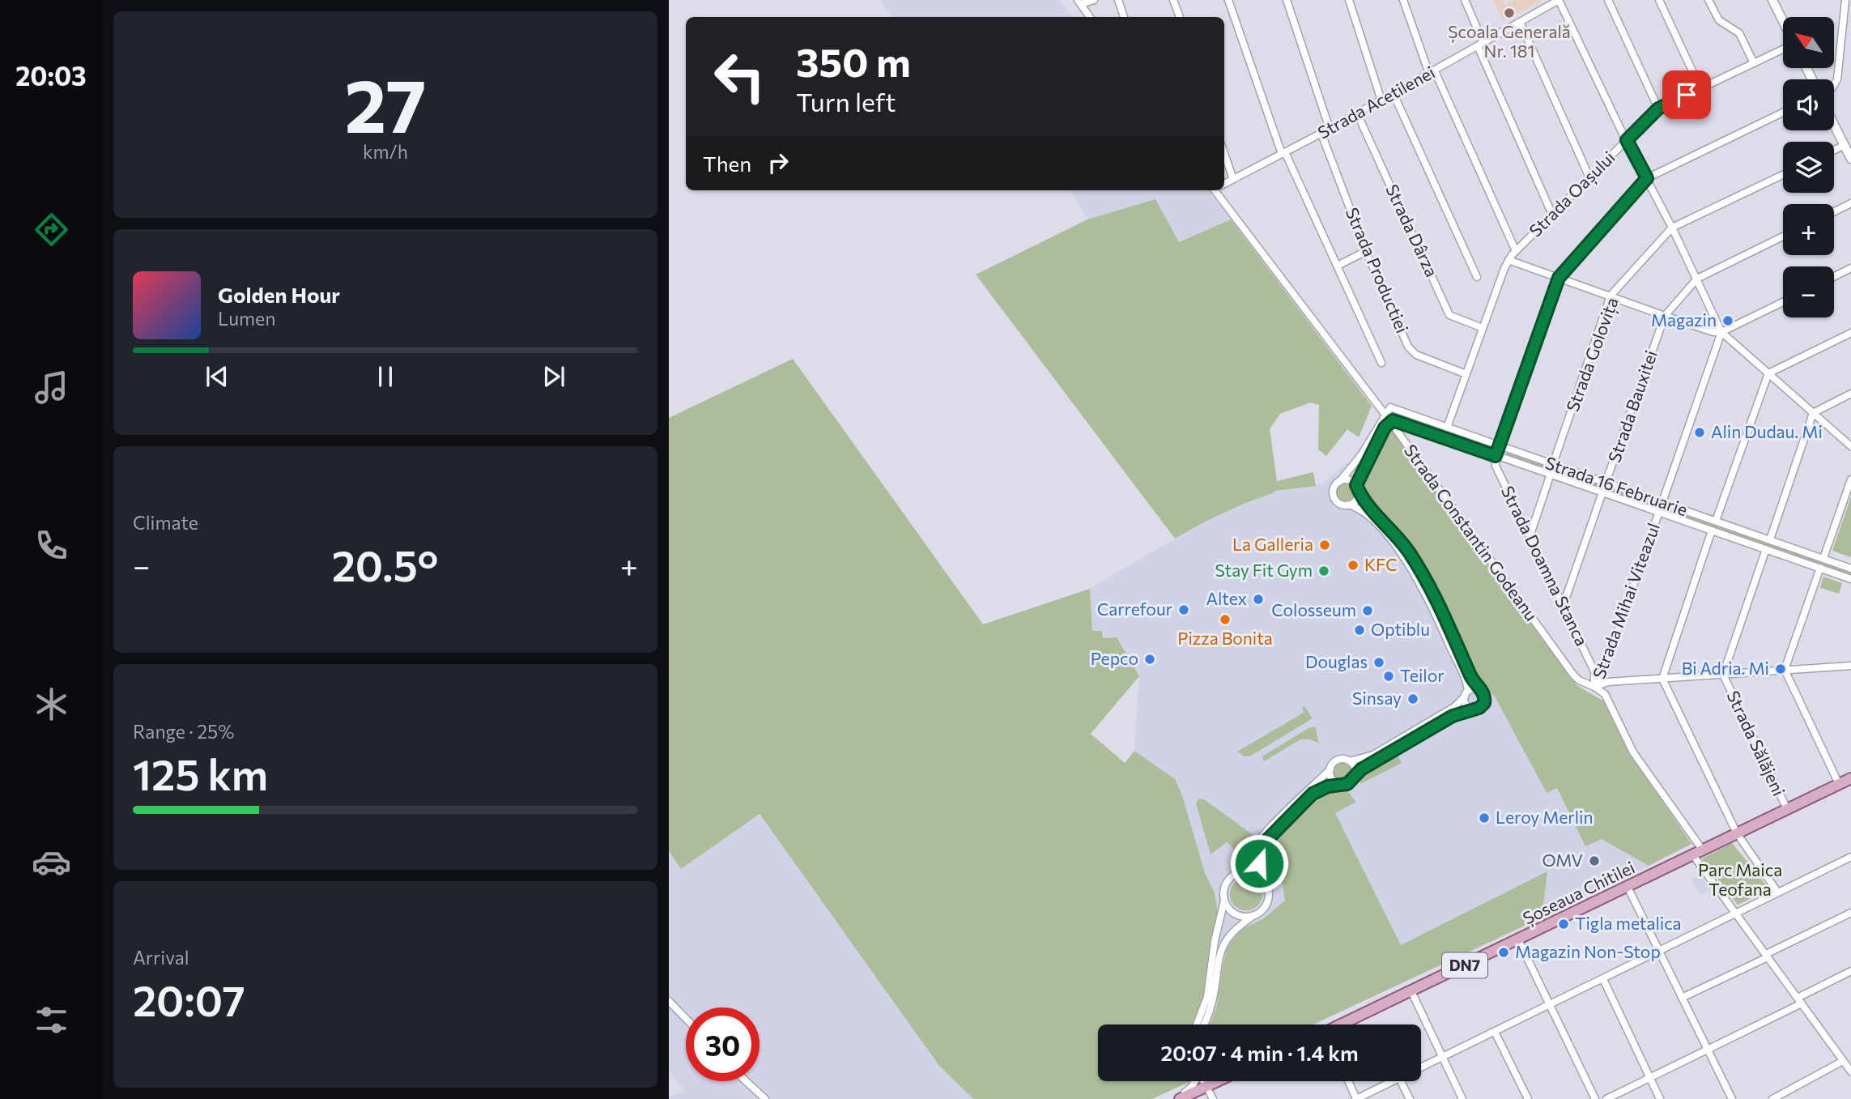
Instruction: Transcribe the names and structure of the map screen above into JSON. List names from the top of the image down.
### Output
{
  "streets": {
    "main road": ["Șoseaua Chitilei", "DN7"],
    "street": [
      "Strada Acetilenei",
      "Strada Oașului",
      "Strada Dârza",
      "Strada Productiei",
      "Strada Golovița",
      "Strada Bauxitei",
      "Strada 16 Februarie",
      "Strada Constantin Godeanu",
      "Strada Doamna Stanca",
      "Strada Mihai Viteazul",
      "Strada Sălăjeni"
    ]
  },
  "crossings": [
    ["Strada Acetilenei", "Strada Dârza"],
    ["Strada Acetilenei", "Strada Productiei"],
    ["Strada Oașului", "Strada Dârza"],
    ["Strada Oașului", "Strada Productiei"],
    ["Strada Oașului", "Strada 16 Februarie"],
    ["Strada Golovița", "Strada 16 Februarie"],
    ["Strada Bauxitei", "Strada 16 Februarie"],
    ["Strada 16 Februarie", "Strada Constantin Godeanu"],
    ["Strada 16 Februarie", "Strada Doamna Stanca"],
    ["Strada 16 Februarie", "Strada Mihai Viteazul"],
    ["Strada 16 Februarie", "Strada Sălăjeni"],
    ["Strada Constantin Godeanu", "Strada Doamna Stanca"],
    ["Strada Constantin Godeanu", "Strada Mihai Viteazul"],
    ["Strada Constantin Godeanu", "Șoseaua Chitilei"],
    ["Strada Doamna Stanca", "Strada Mihai Viteazul"],
    ["Strada Sălăjeni", "Șoseaua Chitilei"]
  ],
  "parks": ["Parc Maica Teofana"],
  "places": [
    "Școala Generală Nr. 181",
    "Magazin",
    "Alin Dudau. Mi",
    "La Galleria",
    "KFC",
    "Stay Fit Gym",
    "Altex",
    "Carrefour",
    "Colosseum",
    "Pizza Bonita",
    "Optiblu",
    "Pepco",
    "Douglas",
    "Bi Adria. Mi",
    "Teilor",
    "Sinsay",
    "Leroy Merlin",
    "OMV",
    "Tigla metalica",
    "Magazin Non-Stop"
  ],
  "north": "top left",
  "page": {
    "tabs": "20:03",
    "tile": [
      ["27", "km/h"],
      "Climate",
      ["Range · 25%", "125 km"],
      ["Arrival", "20:07"]
    ],
    "map_buttons": ["+", "−"],
    "turn": ["350 m", "Turn left"],
    "then": "Then",
    "song": ["Golden Hour", "Lumen"],
    "heat": ["−", "20.5°", "+"],
    "limit": "30",
    "trip": "20:07 · 4 min · 1.4 km"
  }
}
